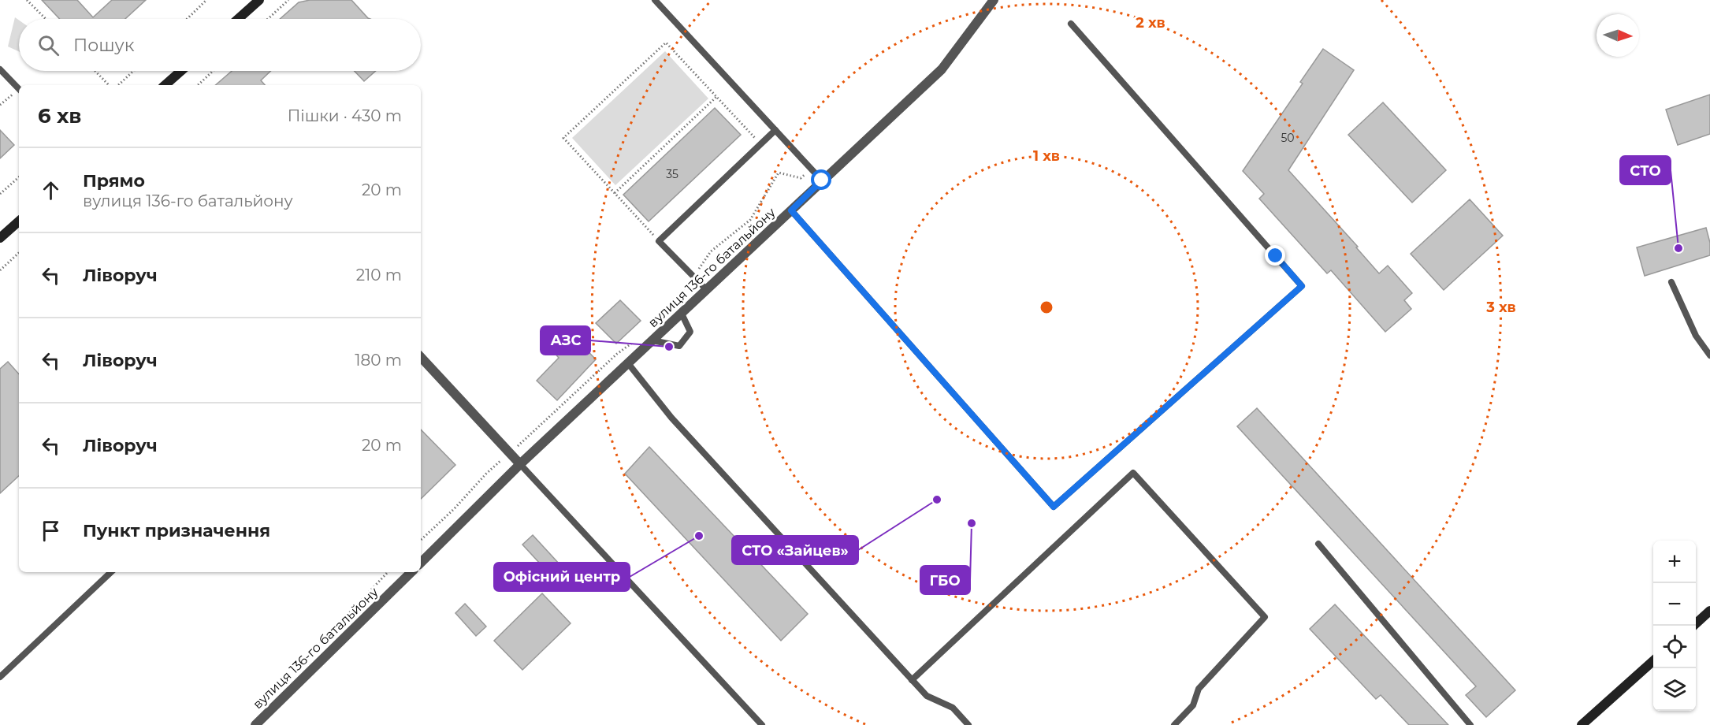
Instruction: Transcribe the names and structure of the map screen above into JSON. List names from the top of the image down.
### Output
{
  "streets": {
    "street": ["вулиця 136-го батальйону"]
  },
  "places": [
    "СТО",
    "АЗС",
    "СТО «Зайцев»",
    "ГБО",
    "Офісний центр"
  ],
  "house_numbers": ["50", "35"],
  "north": "right",
  "page": {
    "search": "Пошук",
    "heading": ["6 хв", "Пішки · 430 m"],
    "list": [
      ["Прямо", "вулиця 136-го батальйону", "20 m"],
      ["Ліворуч", "210 m"],
      ["Ліворуч", "180 m"],
      ["Ліворуч", "20 m"],
      "Пункт призначення"
    ],
    "map_buttons": ["+", "−"]
  },
  "rings": ["2 хв", "1 хв", "3 хв"]
}
